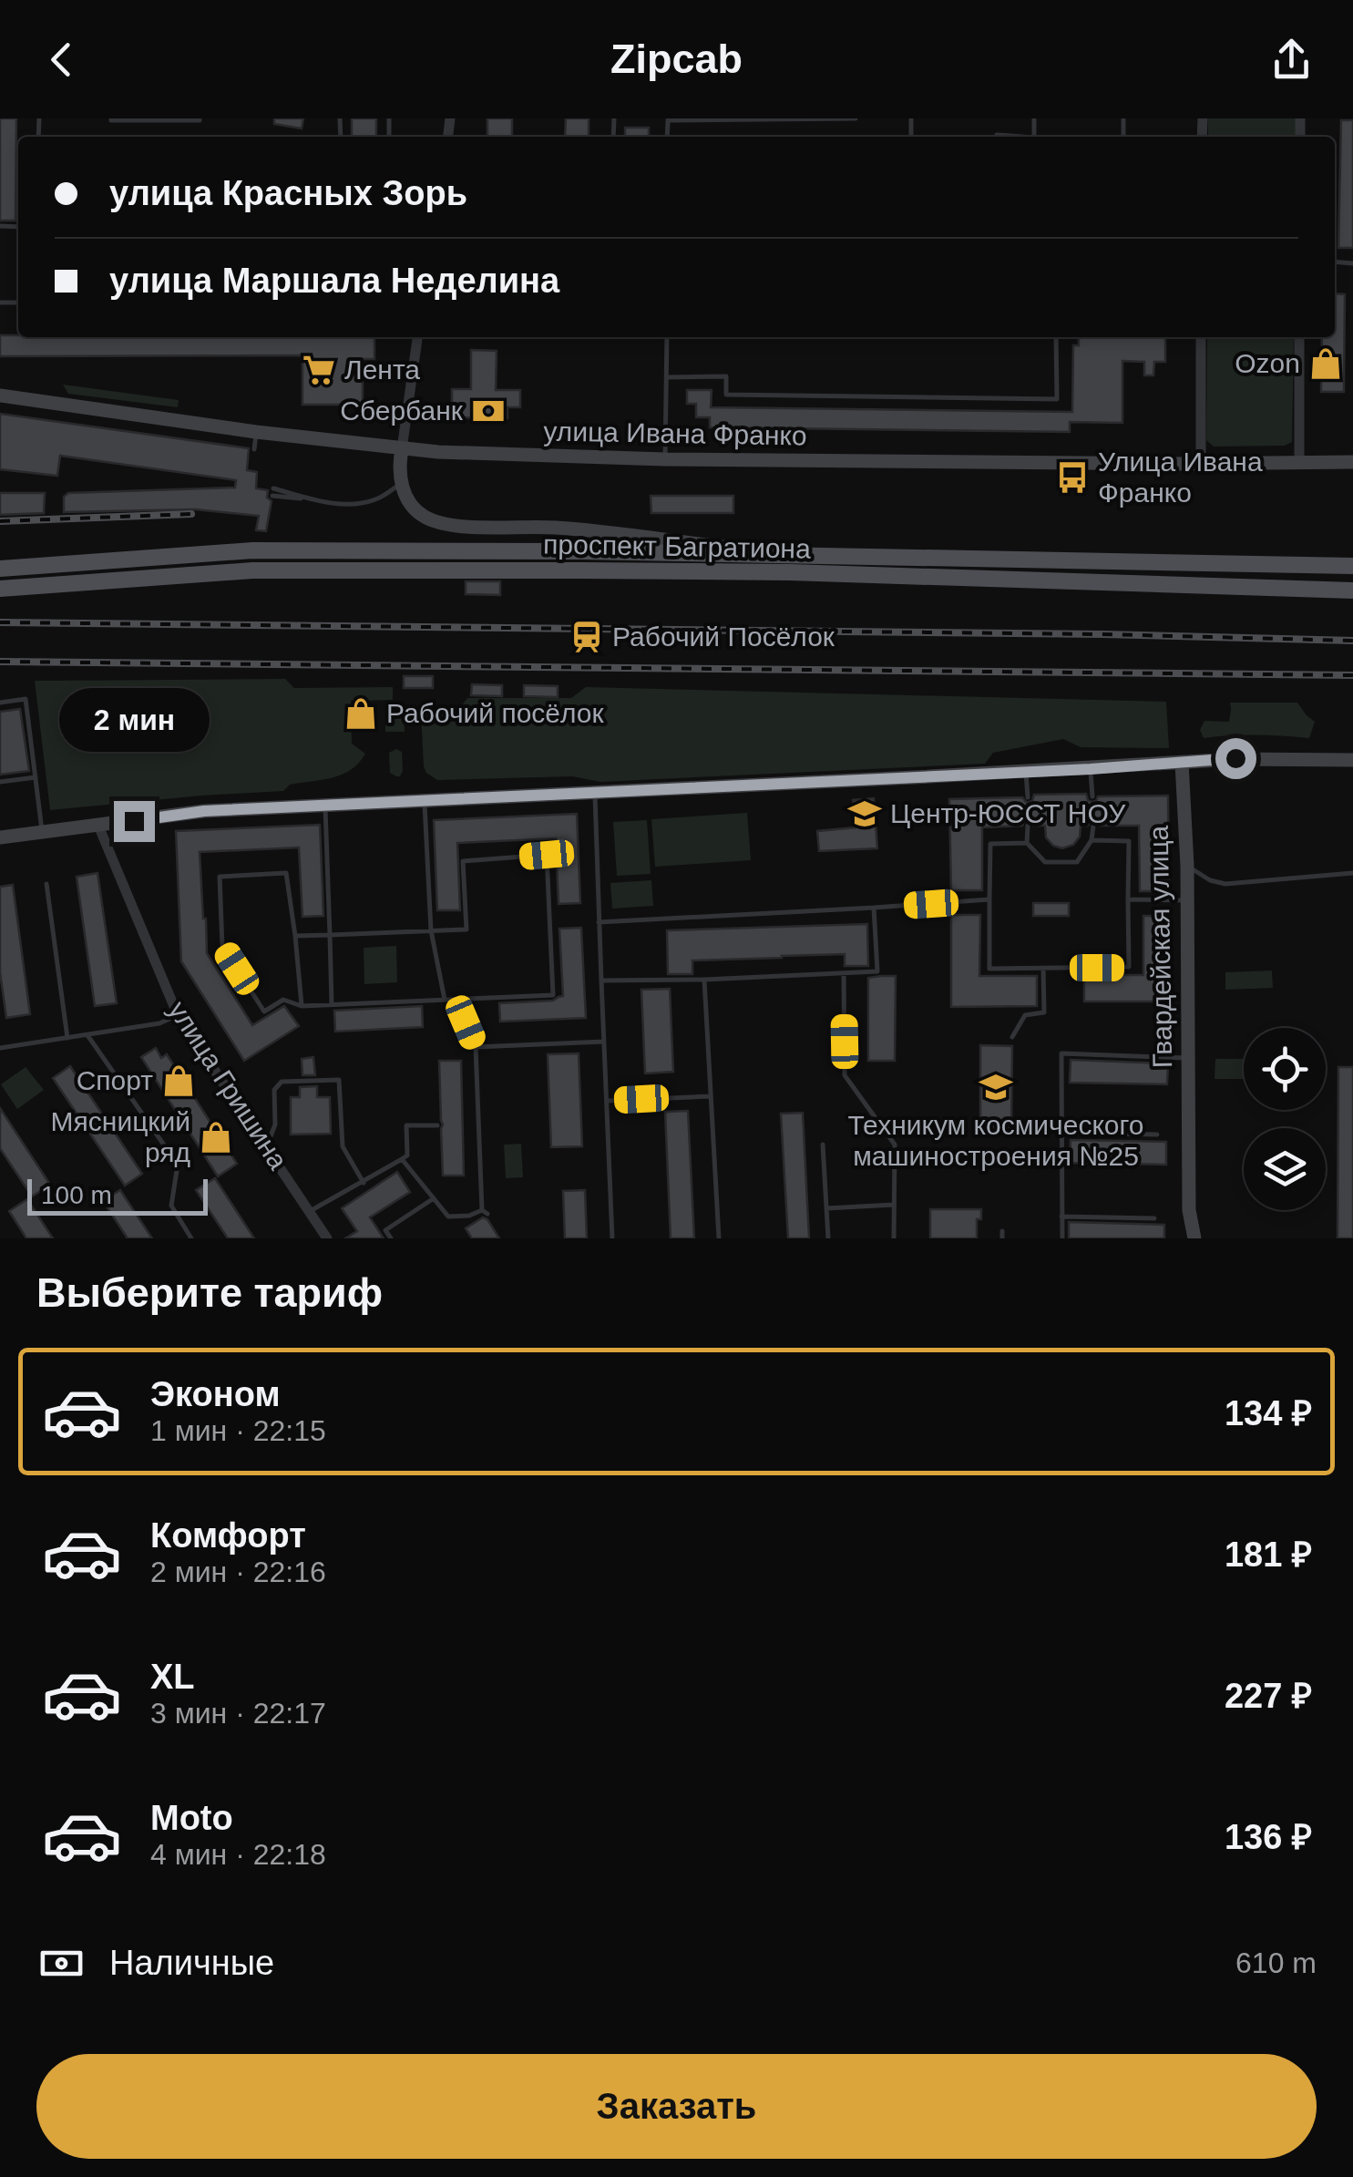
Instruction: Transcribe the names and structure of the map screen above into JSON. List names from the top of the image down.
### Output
{
  "streets": {
    "main road": ["проспект Багратиона"],
    "street": ["улица Ивана Франко", "Гвардейская улица", "улица Гришина"]
  },
  "places": {
    "shop": [
      "Ozon",
      "Рабочий посёлок",
      "Спорт",
      "Мясницкий ряд"
    ],
    "supermarket": ["Лента"],
    "bank": ["Сбербанк"],
    "bus stop": ["Улица Ивана Франко"],
    "station": ["Рабочий Посёлок"],
    "school or university": ["Центр-ЮССТ НОУ", "Техникум космического машиностроения №25"]
  },
  "scale_bar": "100 m",
  "page": {
    "header": "Zipcab",
    "banner": ["улица Красных Зорь", "улица Маршала Неделина"],
    "bubble": "2 мин",
    "scale": "100 m",
    "heading": "Выберите тариф",
    "list": [
      {
        "name": "Эконом",
        "note": "1 мин · 22:15",
        "value": "134 ₽"
      },
      {
        "name": "Комфорт",
        "note": "2 мин · 22:16",
        "value": "181 ₽"
      },
      {
        "name": "XL",
        "note": "3 мин · 22:17",
        "value": "227 ₽"
      },
      {
        "name": "Moto",
        "note": "4 мин · 22:18",
        "value": "136 ₽"
      }
    ],
    "pay": ["Наличные", "610 m"],
    "buttons": "Заказать"
  }
}
